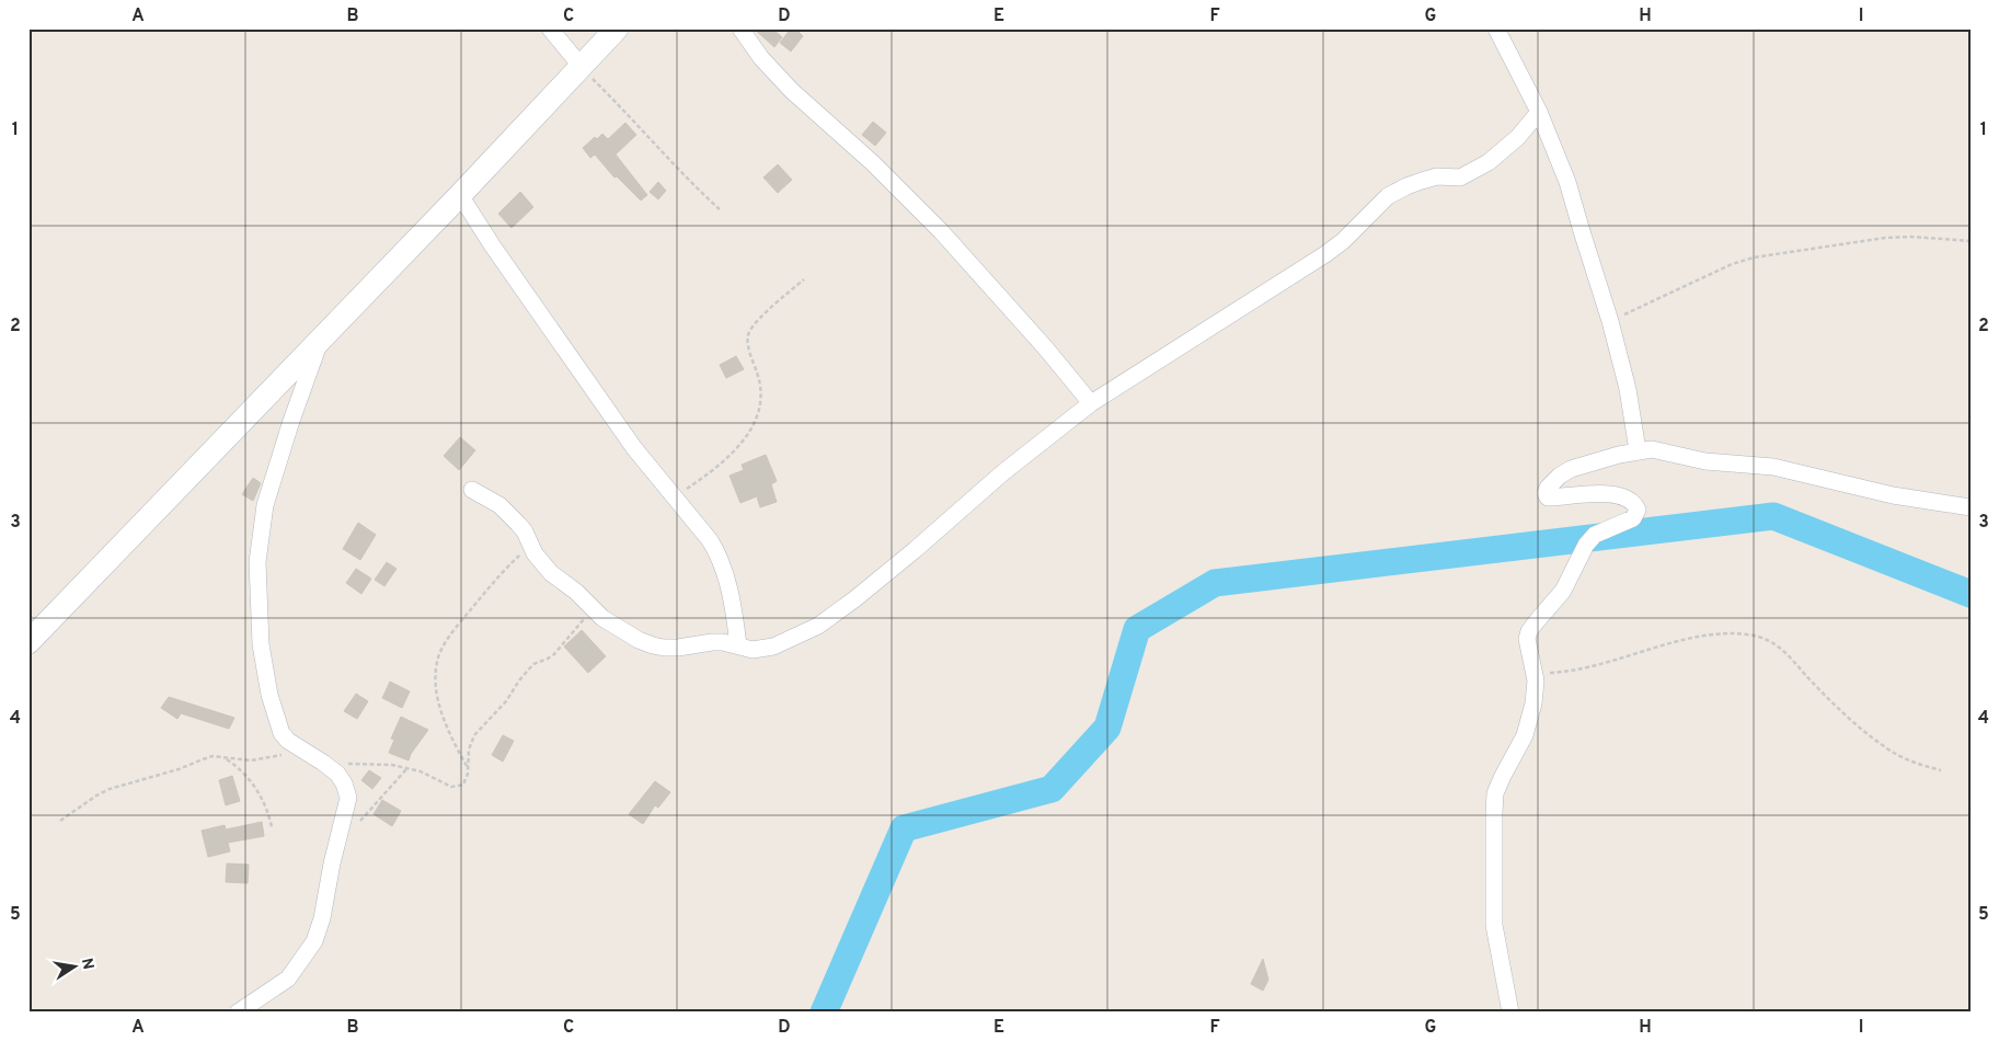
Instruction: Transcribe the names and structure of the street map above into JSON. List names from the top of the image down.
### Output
{
  "north": "right",
  "grid": {
    "columns": [
      "A",
      "B",
      "C",
      "D",
      "E",
      "F",
      "G",
      "H",
      "I"
    ],
    "rows": [
      "1",
      "2",
      "3",
      "4",
      "5"
    ]
  }
}
